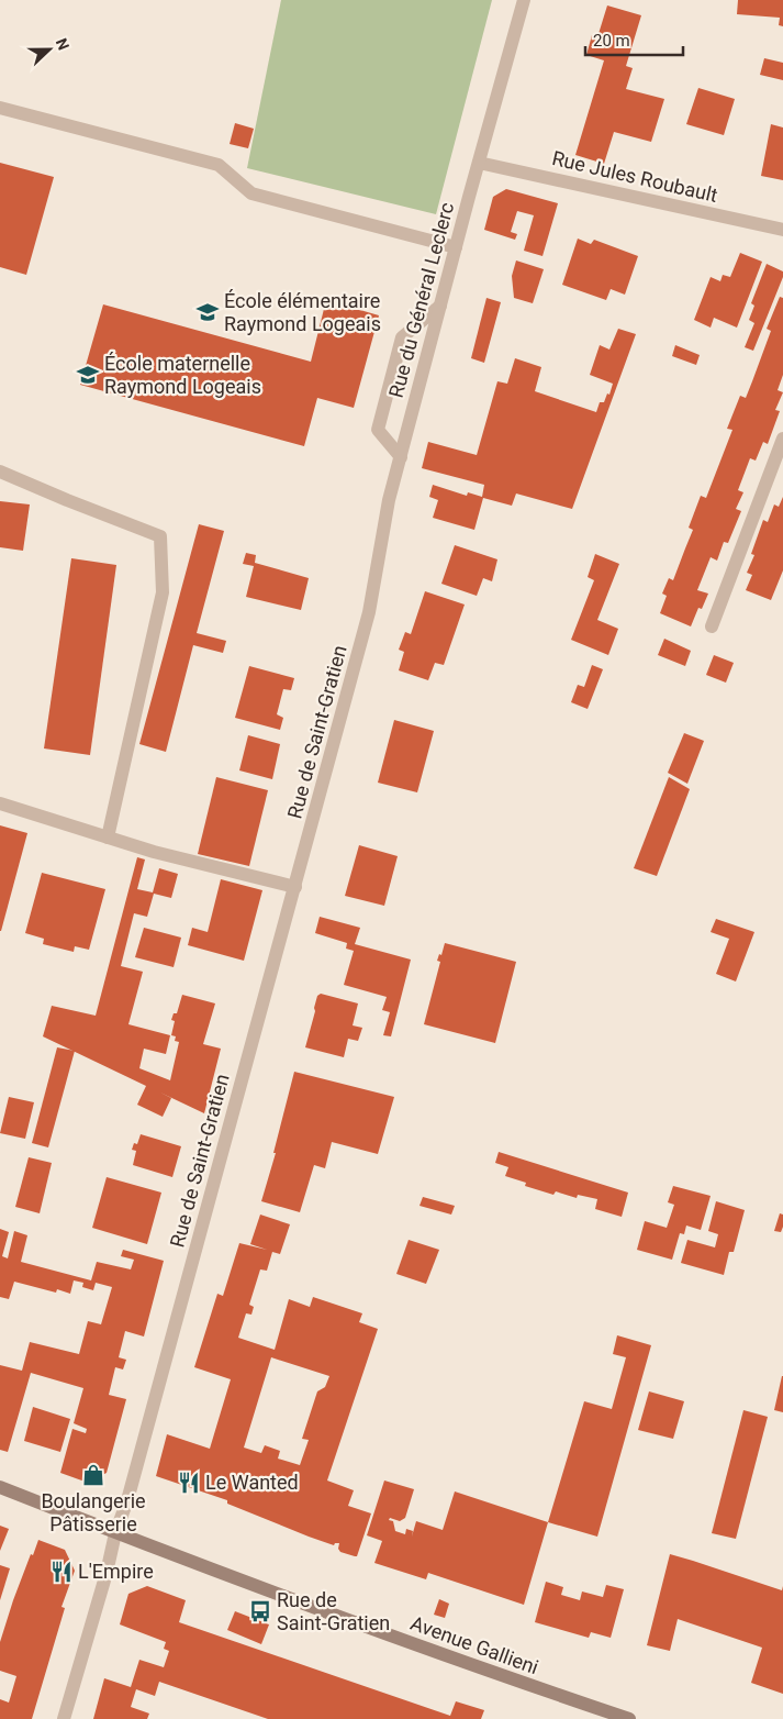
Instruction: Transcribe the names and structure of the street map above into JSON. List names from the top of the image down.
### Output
{
  "streets": {
    "main road": ["Avenue Gallieni"],
    "street": ["Rue Jules Roubault", "Rue du Général Leclerc", "Rue de Saint-Gratien"]
  },
  "crossings": [
    ["Rue Jules Roubault", "Rue du Général Leclerc"],
    ["Rue du Général Leclerc", "Rue de Saint-Gratien"],
    ["Rue de Saint-Gratien", "Avenue Gallieni"]
  ],
  "places": {
    "school or university": ["École élémentaire Raymond Logeais", "École maternelle Raymond Logeais"],
    "shop": ["Boulangerie Pâtisserie"],
    "restaurant": ["Le Wanted", "L'Empire"],
    "bus stop": ["Rue de Saint-Gratien"]
  },
  "scale_bar": "20 m",
  "north": "right"
}
